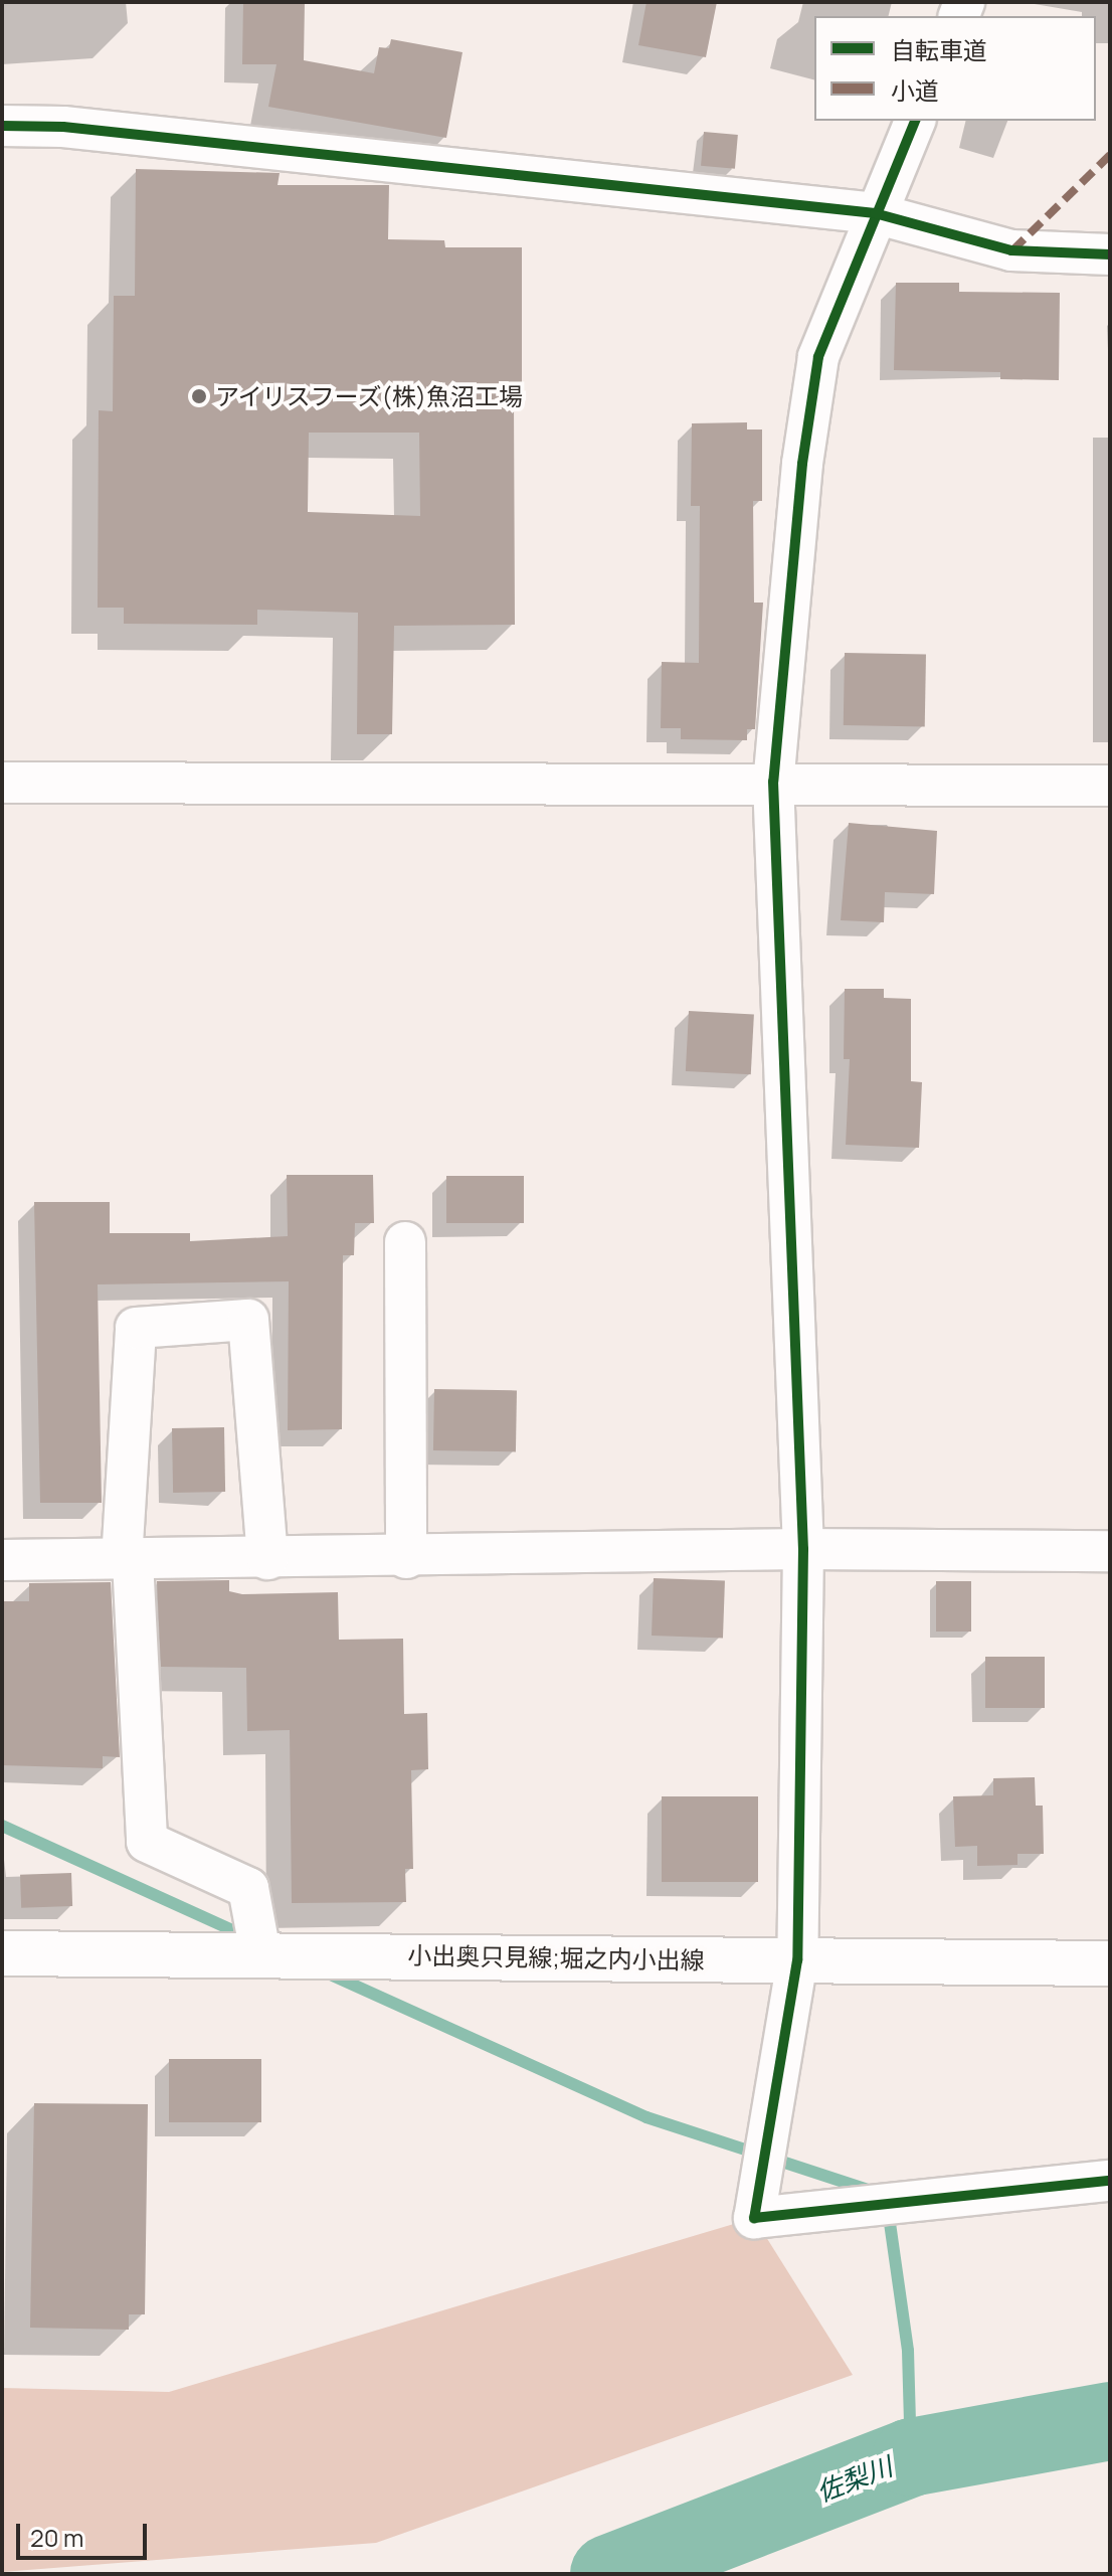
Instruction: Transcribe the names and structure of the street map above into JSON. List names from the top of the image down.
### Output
{
  "streets": {
    "main road": ["小出奥只見線;堀之内小出線"]
  },
  "water": ["佐梨川"],
  "places": ["アイリスフーズ(株)魚沼工場"],
  "legend": ["自転車道", "小道"],
  "scale_bar": "20 m"
}
